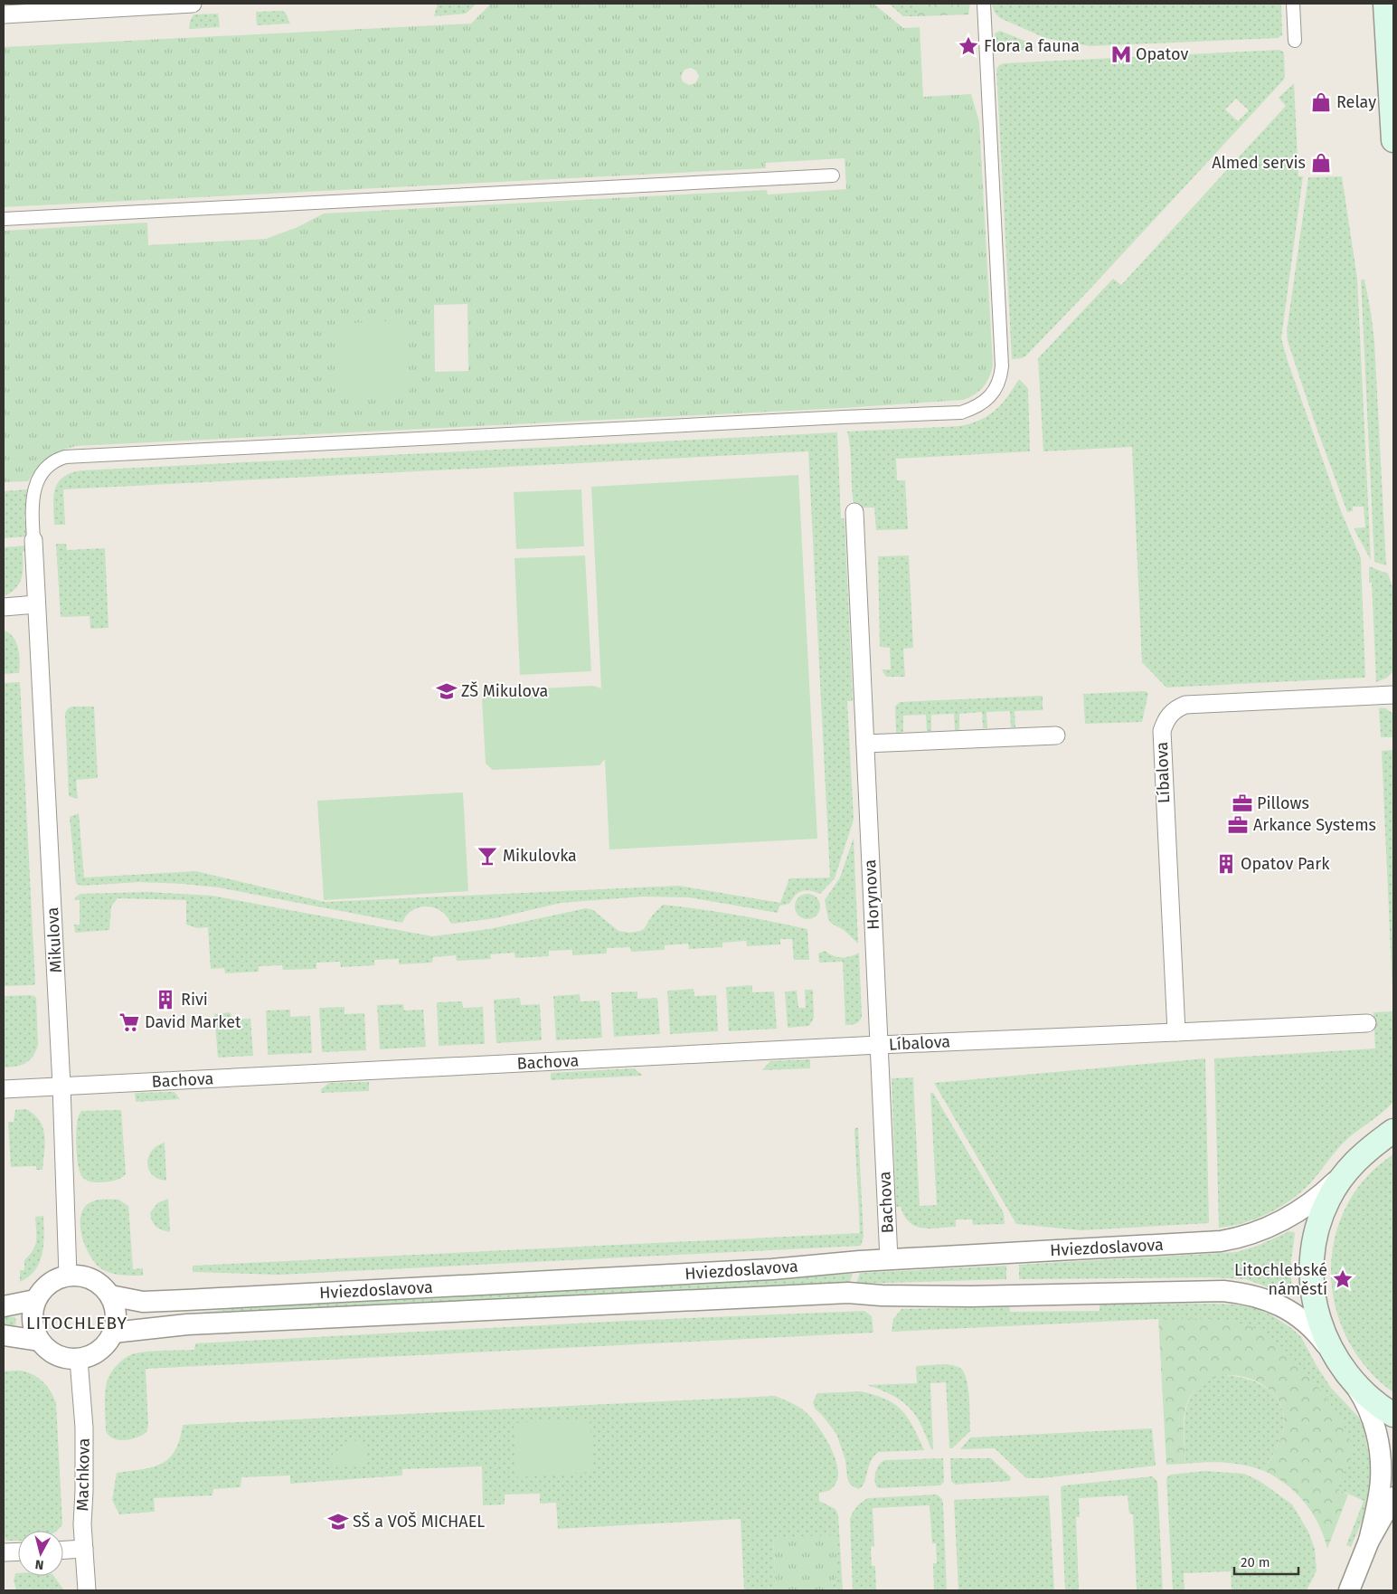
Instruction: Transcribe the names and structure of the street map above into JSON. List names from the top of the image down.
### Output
{
  "streets": {
    "street": [
      "Líbalova",
      "Horynova",
      "Mikulova",
      "Bachova",
      "Hviezdoslavova",
      "Machkova"
    ]
  },
  "crossings": [
    ["Líbalova", "Horynova"],
    ["Líbalova", "Bachova"],
    ["Horynova", "Bachova"],
    ["Mikulova", "Bachova"],
    ["Mikulova", "Hviezdoslavova"],
    ["Mikulova", "Machkova"],
    ["Bachova", "Hviezdoslavova"],
    ["Hviezdoslavova", "Machkova"]
  ],
  "districts": ["LITOCHLEBY"],
  "places": {
    "place": ["Flora a fauna", "Litochlebské náměstí"],
    "metro station": ["Opatov"],
    "shop": ["Relay", "Almed servis"],
    "school or university": ["ZŠ Mikulova", "SŠ a VOŠ MICHAEL"],
    "office": ["Pillows", "Arkance Systems"],
    "bar": ["Mikulovka"],
    "building": ["Opatov Park", "Rivi"],
    "supermarket": ["David Market"]
  },
  "scale_bar": "20 m",
  "north": "bottom"
}
